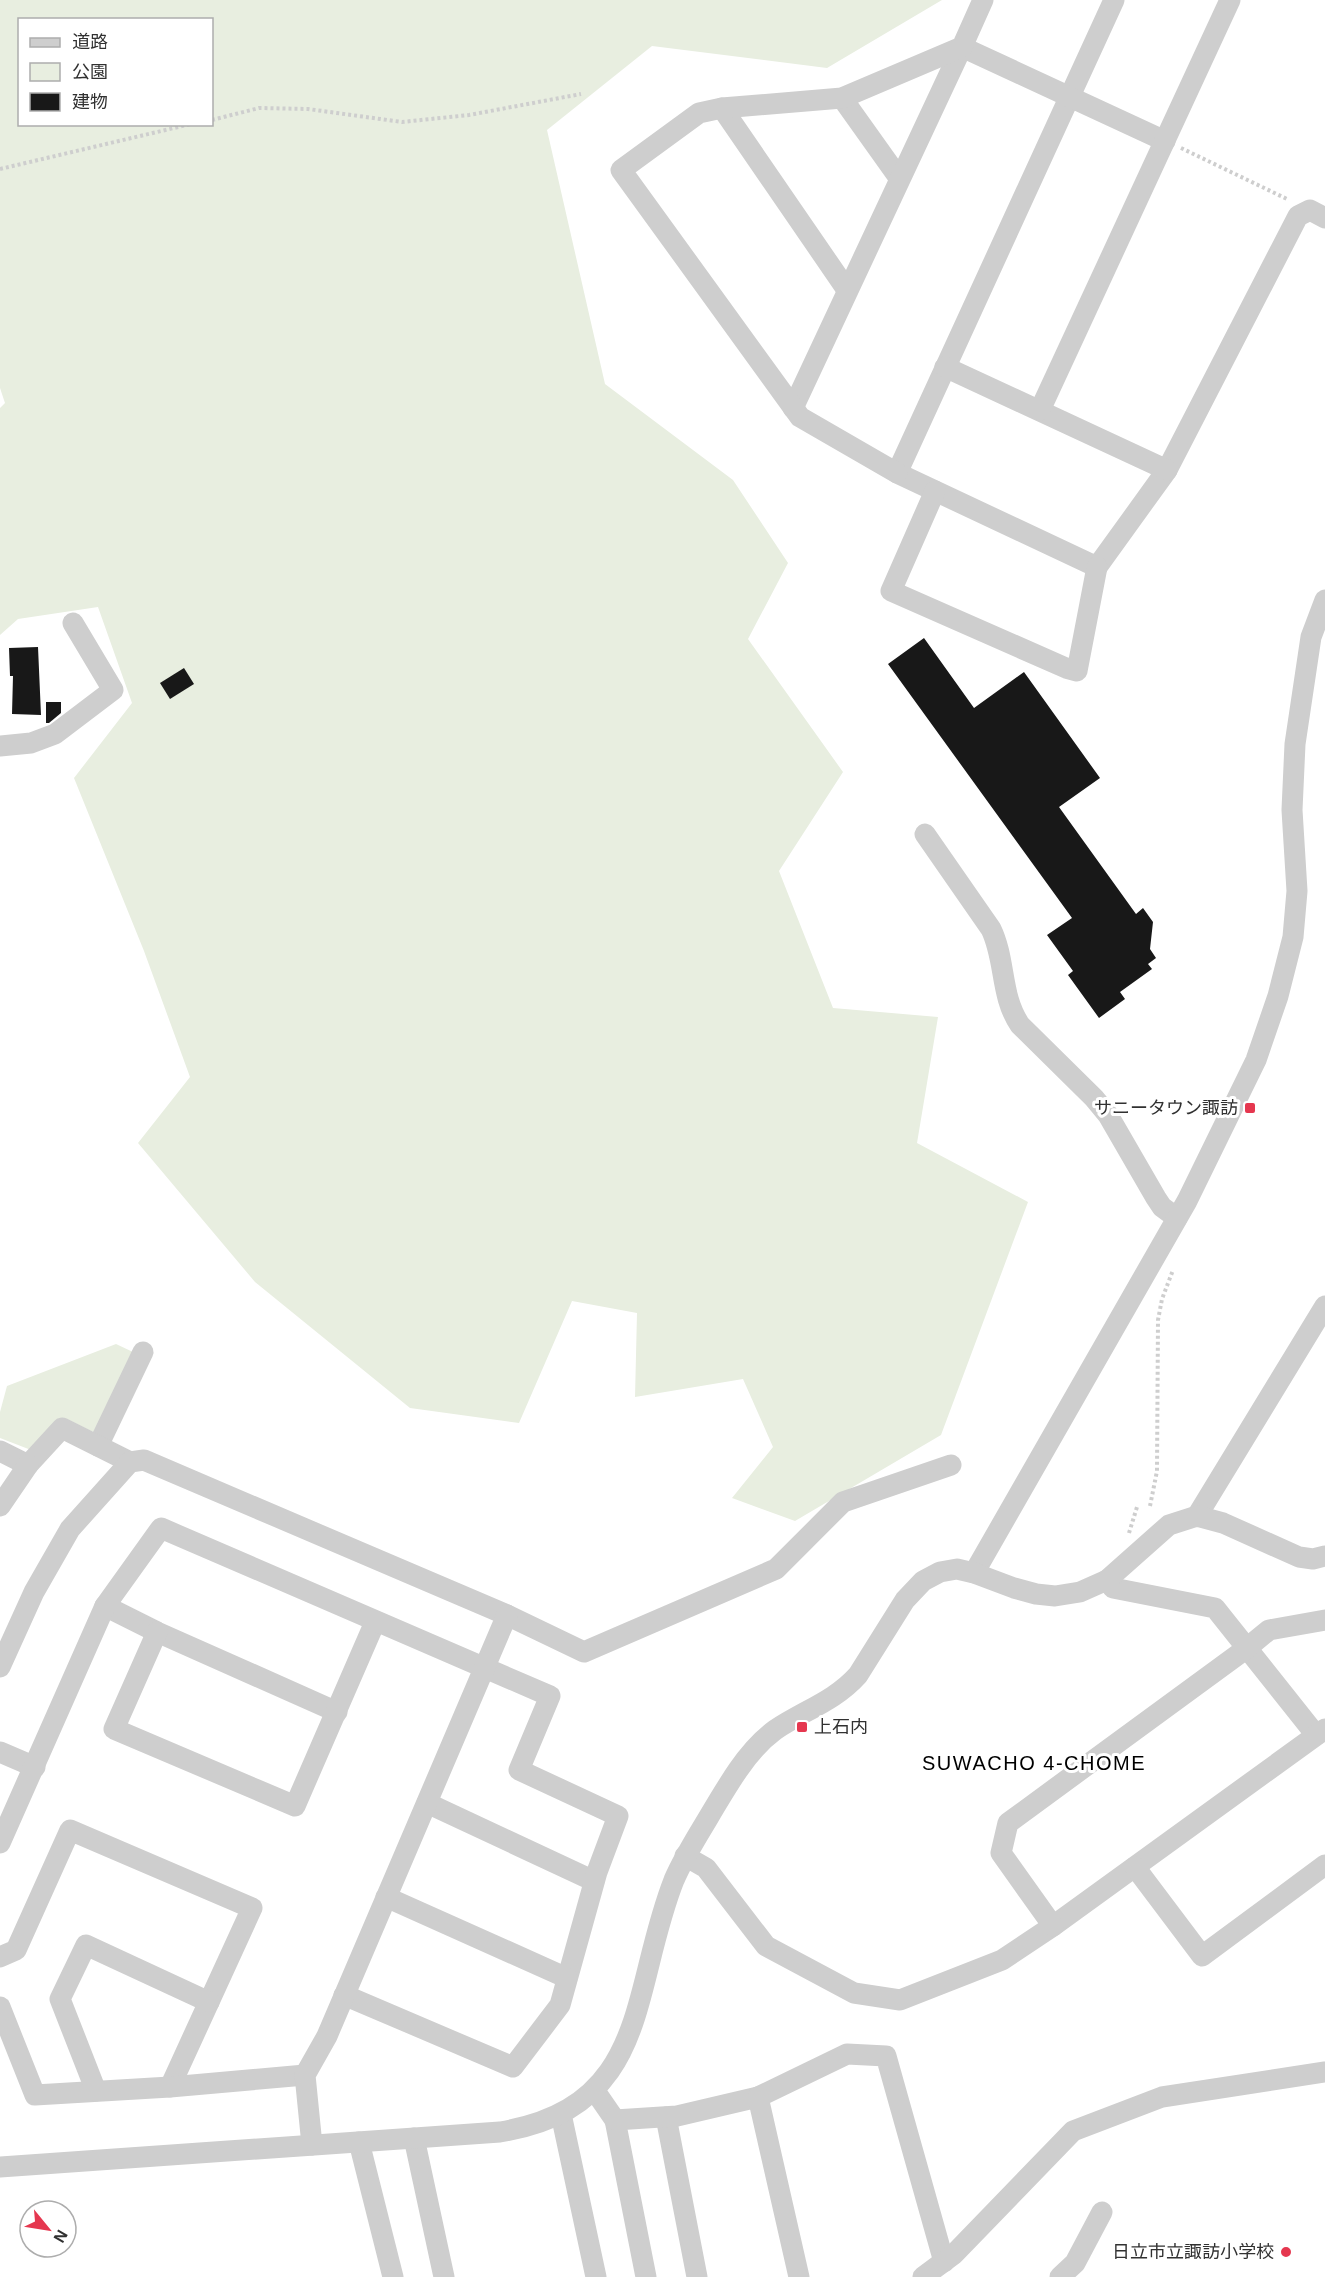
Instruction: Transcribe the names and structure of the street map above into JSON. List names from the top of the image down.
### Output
{
  "districts": ["SUWACHO 4-CHOME"],
  "places": {
    "transit": ["サニータウン諏訪", "上石内"],
    "other": ["日立市立諏訪小学校"]
  },
  "legend": ["道路", "公園", "建物"],
  "north": "bottom right"
}
